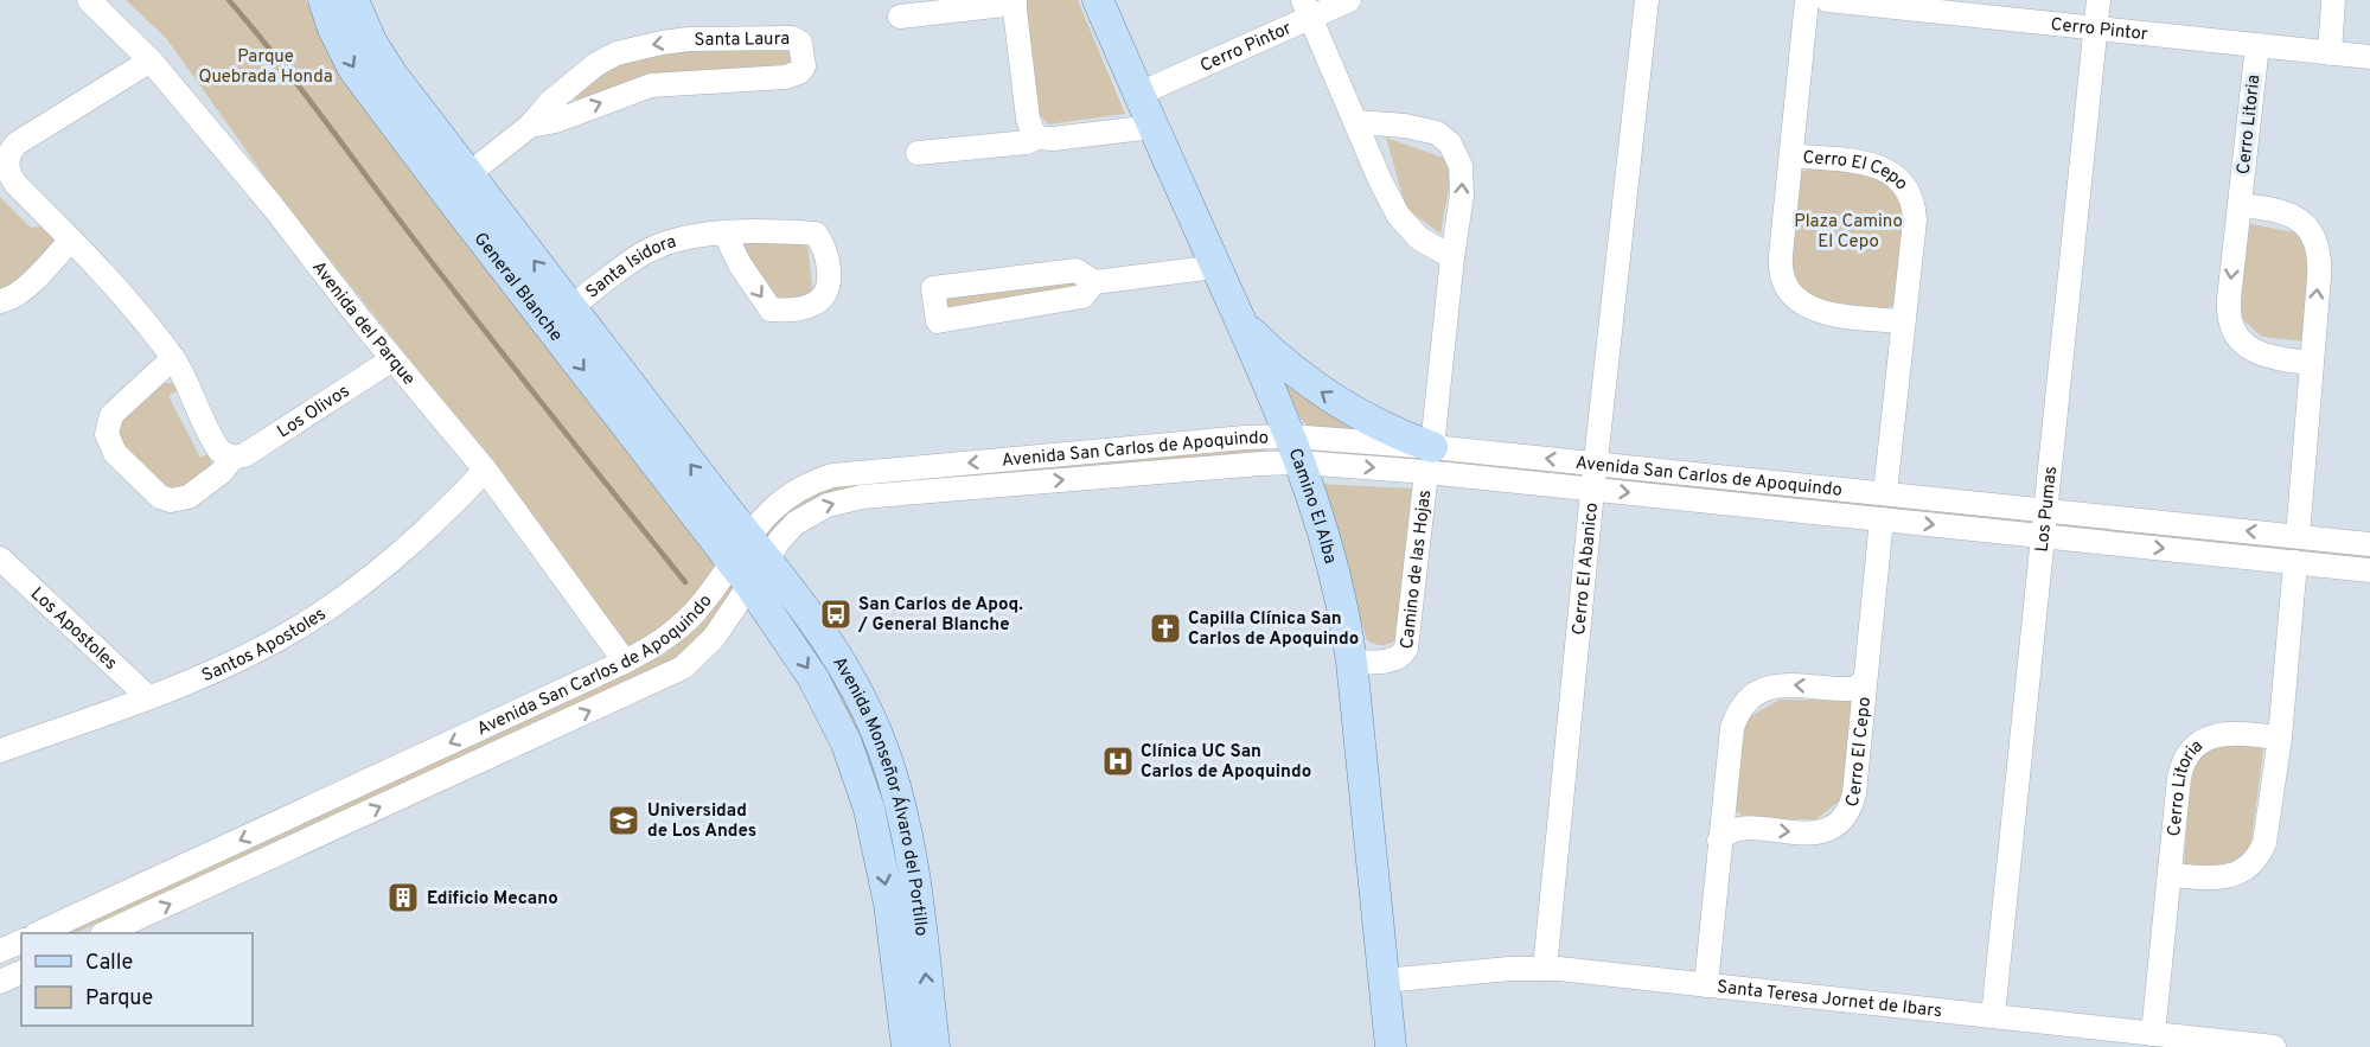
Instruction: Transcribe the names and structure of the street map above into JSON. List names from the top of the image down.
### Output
{
  "streets": {
    "main road": ["General Blanche", "Camino El Alba", "Avenida Monseñor Álvaro del Portillo"],
    "street": [
      "Cerro Pintor",
      "Santa Laura",
      "Cerro Litoria",
      "Cerro El Cepo",
      "Santa Isidora",
      "Avenida del Parque",
      "Los Olivos",
      "Avenida San Carlos de Apoquindo",
      "Los Pumas",
      "Camino de las Hojas",
      "Cerro El Abanico",
      "Los Apostoles",
      "Santos Apostoles",
      "Santa Teresa Jornet de Ibars"
    ]
  },
  "crossings": [
    ["Cerro Pintor", "Cerro Litoria"],
    ["Cerro Pintor", "Camino El Alba"],
    ["Cerro Pintor", "Los Pumas"],
    ["Santa Laura", "General Blanche"],
    ["Cerro Litoria", "Santa Teresa Jornet de Ibars"],
    ["Cerro El Cepo", "Avenida San Carlos de Apoquindo"],
    ["Cerro El Cepo", "Santa Teresa Jornet de Ibars"],
    ["Santa Isidora", "General Blanche"],
    ["General Blanche", "Avenida San Carlos de Apoquindo"],
    ["General Blanche", "Avenida Monseñor Álvaro del Portillo"],
    ["Avenida del Parque", "Los Olivos"],
    ["Avenida del Parque", "Avenida San Carlos de Apoquindo"],
    ["Avenida del Parque", "Santos Apostoles"],
    ["Avenida San Carlos de Apoquindo", "Camino El Alba"],
    ["Avenida San Carlos de Apoquindo", "Los Pumas"],
    ["Avenida San Carlos de Apoquindo", "Camino de las Hojas"],
    ["Avenida San Carlos de Apoquindo", "Cerro El Abanico"],
    ["Avenida San Carlos de Apoquindo", "Avenida Monseñor Álvaro del Portillo"],
    ["Camino El Alba", "Camino de las Hojas"],
    ["Camino El Alba", "Santa Teresa Jornet de Ibars"],
    ["Los Pumas", "Santa Teresa Jornet de Ibars"],
    ["Cerro El Abanico", "Santa Teresa Jornet de Ibars"],
    ["Los Apostoles", "Santos Apostoles"]
  ],
  "parks": ["Parque Quebrada Honda", "Plaza Camino El Cepo"],
  "places": {
    "bus stop": ["San Carlos de Apoq. / General Blanche"],
    "church": ["Capilla Clínica San Carlos de Apoquindo"],
    "hospital": ["Clínica UC San Carlos de Apoquindo"],
    "school or university": ["Universidad de Los Andes"],
    "building": ["Edificio Mecano"]
  },
  "legend": ["Calle", "Parque"]
}
